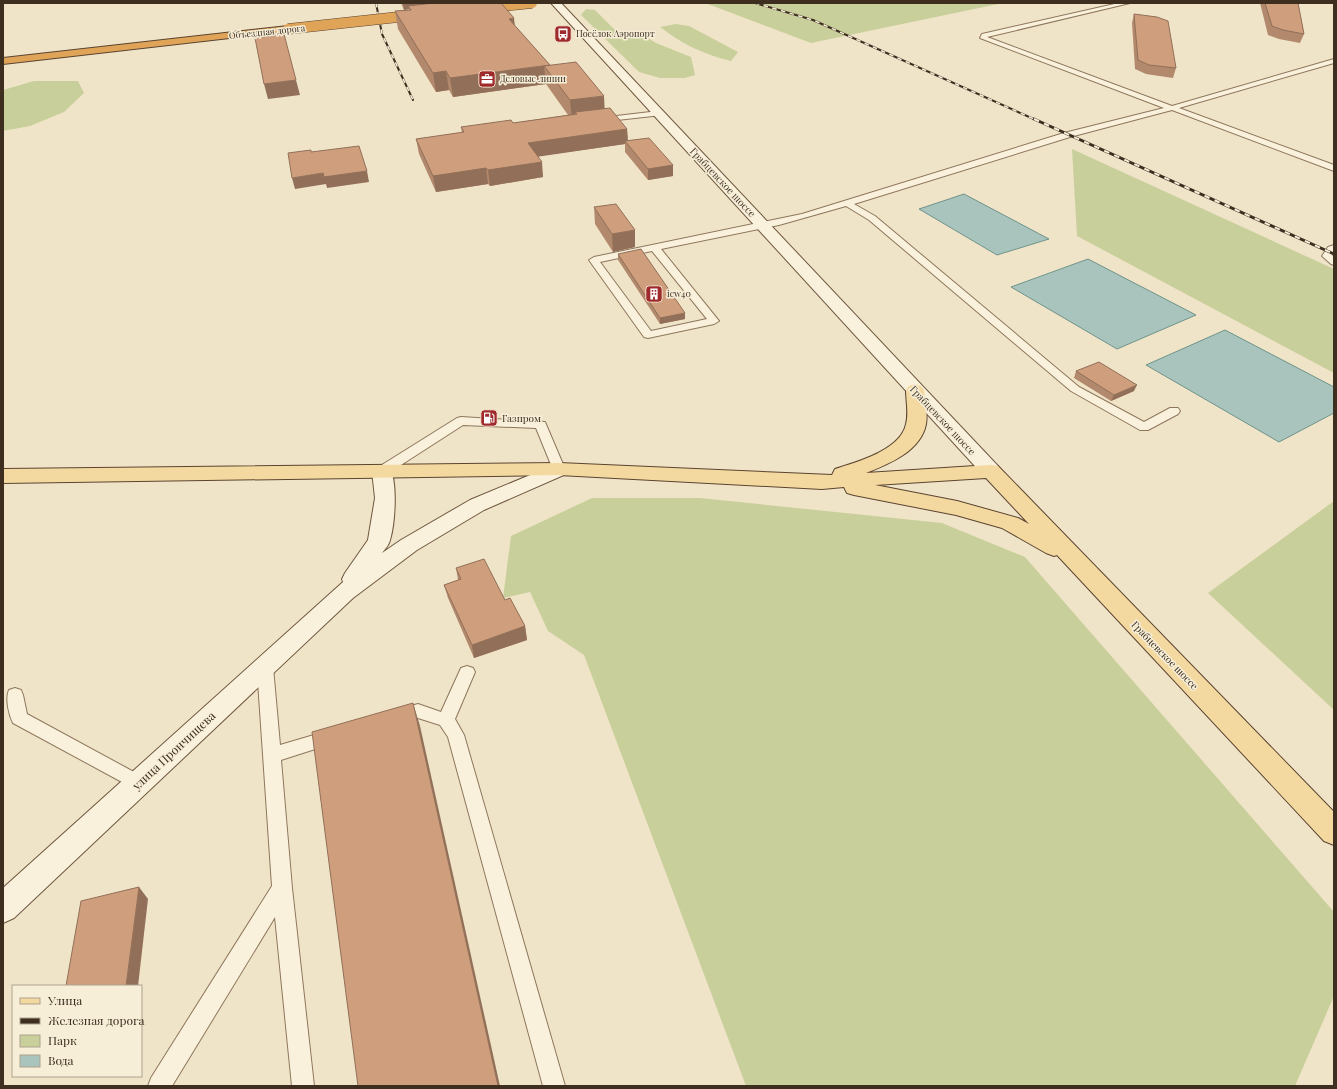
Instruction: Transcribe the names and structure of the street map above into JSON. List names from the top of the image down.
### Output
{
  "streets": {
    "highway": ["Объездная дорога"],
    "main road": ["Грабцевское шоссе", "улица Прончищева"]
  },
  "places": {
    "bus stop": ["Посёлок Аэропорт"],
    "office": ["Деловые линии"],
    "building": ["icw40"],
    "fuel station": ["Газпром"]
  },
  "legend": [
    "Улица",
    "Железная дорога",
    "Парк",
    "Вода"
  ]
}
